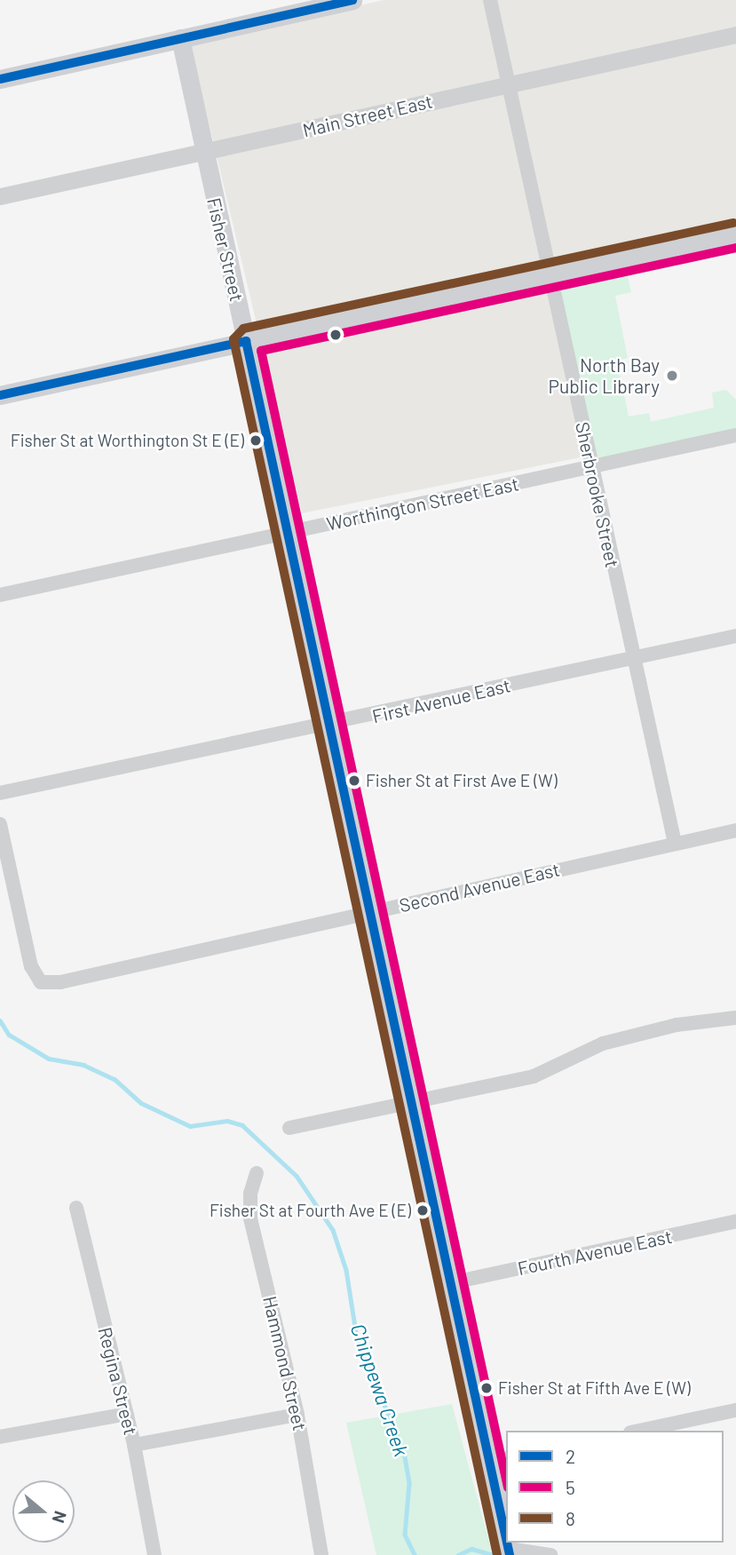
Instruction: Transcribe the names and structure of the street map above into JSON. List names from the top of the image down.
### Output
{
  "streets": {
    "main road": ["Fisher Street"],
    "street": [
      "Main Street East",
      "Sherbrooke Street",
      "Worthington Street East",
      "First Avenue East",
      "Second Avenue East",
      "Fourth Avenue East",
      "Hammond Street",
      "Regina Street"
    ]
  },
  "crossings": [
    ["Main Street East", "Fisher Street"],
    ["Main Street East", "Sherbrooke Street"],
    ["Fisher Street", "Worthington Street East"],
    ["Fisher Street", "First Avenue East"],
    ["Fisher Street", "Second Avenue East"],
    ["Fisher Street", "Fourth Avenue East"],
    ["Sherbrooke Street", "Worthington Street East"],
    ["Sherbrooke Street", "First Avenue East"],
    ["Sherbrooke Street", "Second Avenue East"]
  ],
  "water": ["Chippewa Creek"],
  "places": [
    "North Bay Public Library",
    "Fisher St at Worthington St E (E)",
    "Fisher St at First Ave E (W)",
    "Fisher St at Fourth Ave E (E)",
    "Fisher St at Fifth Ave E (W)"
  ],
  "lines": ["transit line 2", "transit line 8", "transit line 5"],
  "legend": ["2", "5", "8"],
  "north": "right"
}
